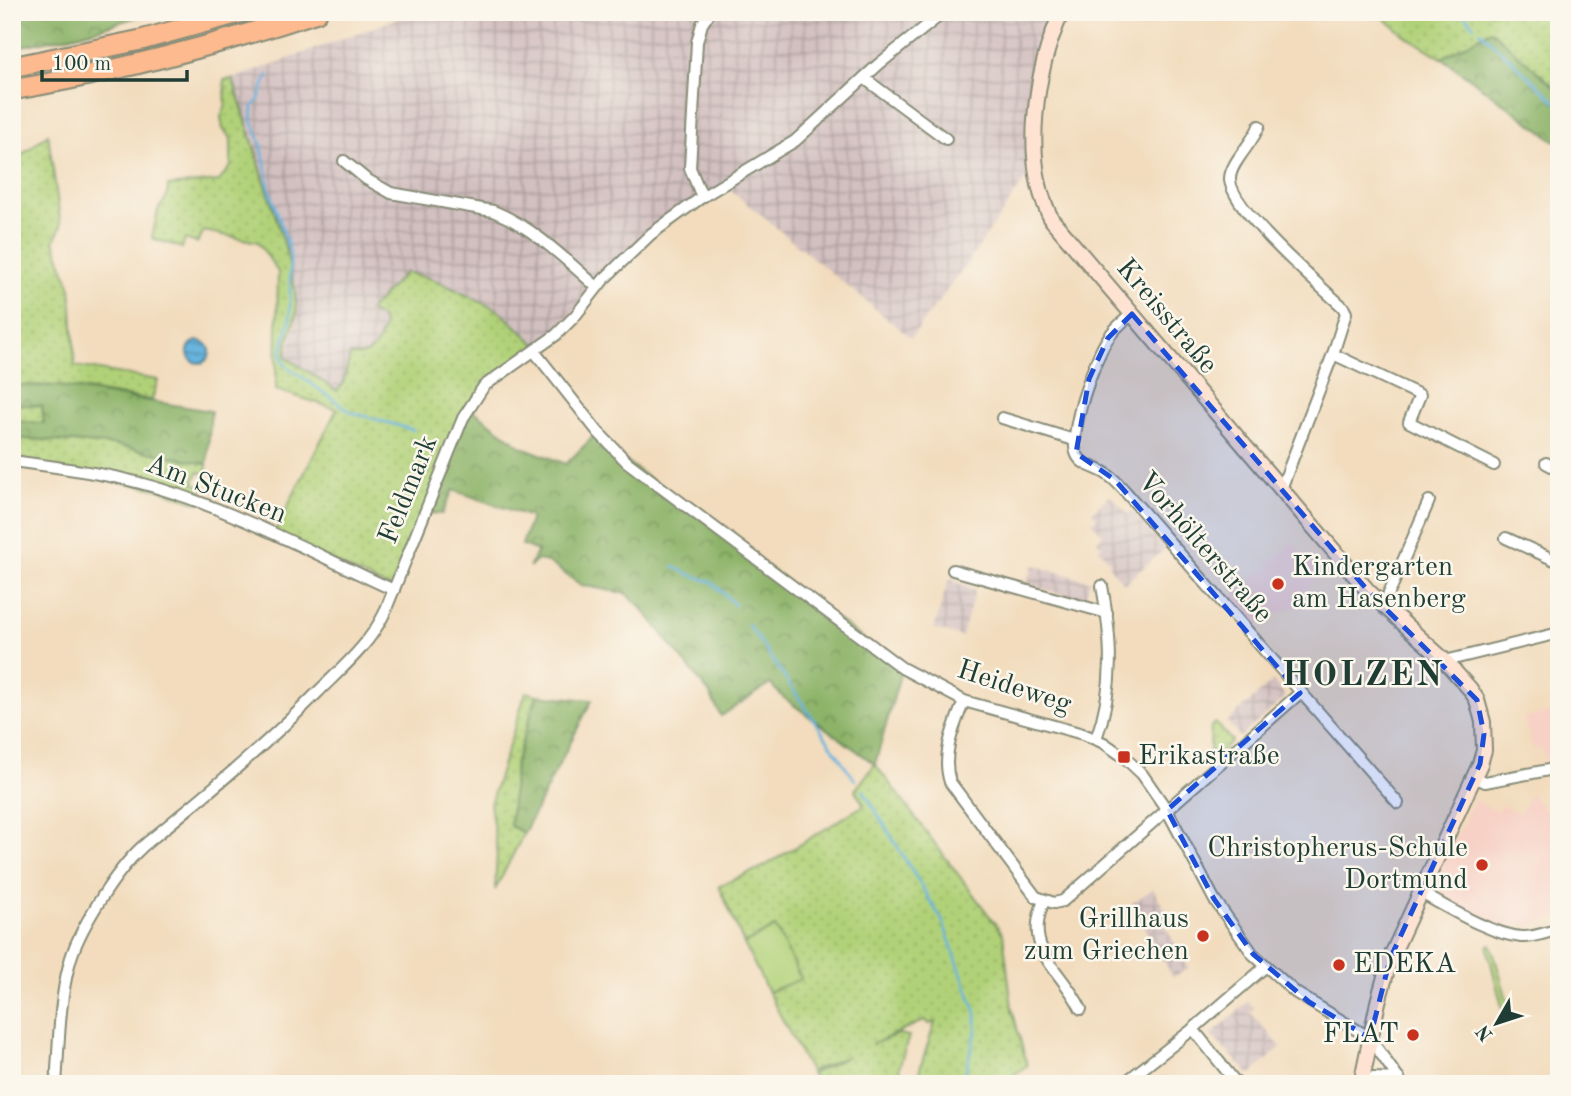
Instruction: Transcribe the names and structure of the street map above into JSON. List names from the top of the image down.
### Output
{
  "streets": {
    "main road": ["Kreisstraße"],
    "street": [
      "Am Stucken",
      "Feldmark",
      "Vorhölterstraße",
      "Heideweg"
    ]
  },
  "crossings": [
    ["Kreisstraße", "Heideweg"],
    ["Am Stucken", "Feldmark"],
    ["Feldmark", "Heideweg"]
  ],
  "districts": ["HOLZEN"],
  "places": {
    "other": [
      "Kindergarten am Hasenberg",
      "Christopherus-Schule Dortmund",
      "Grillhaus zum Griechen",
      "EDEKA",
      "FLAT"
    ],
    "transit": ["Erikastraße"]
  },
  "scale_bar": "100 m",
  "north": "bottom left"
}
